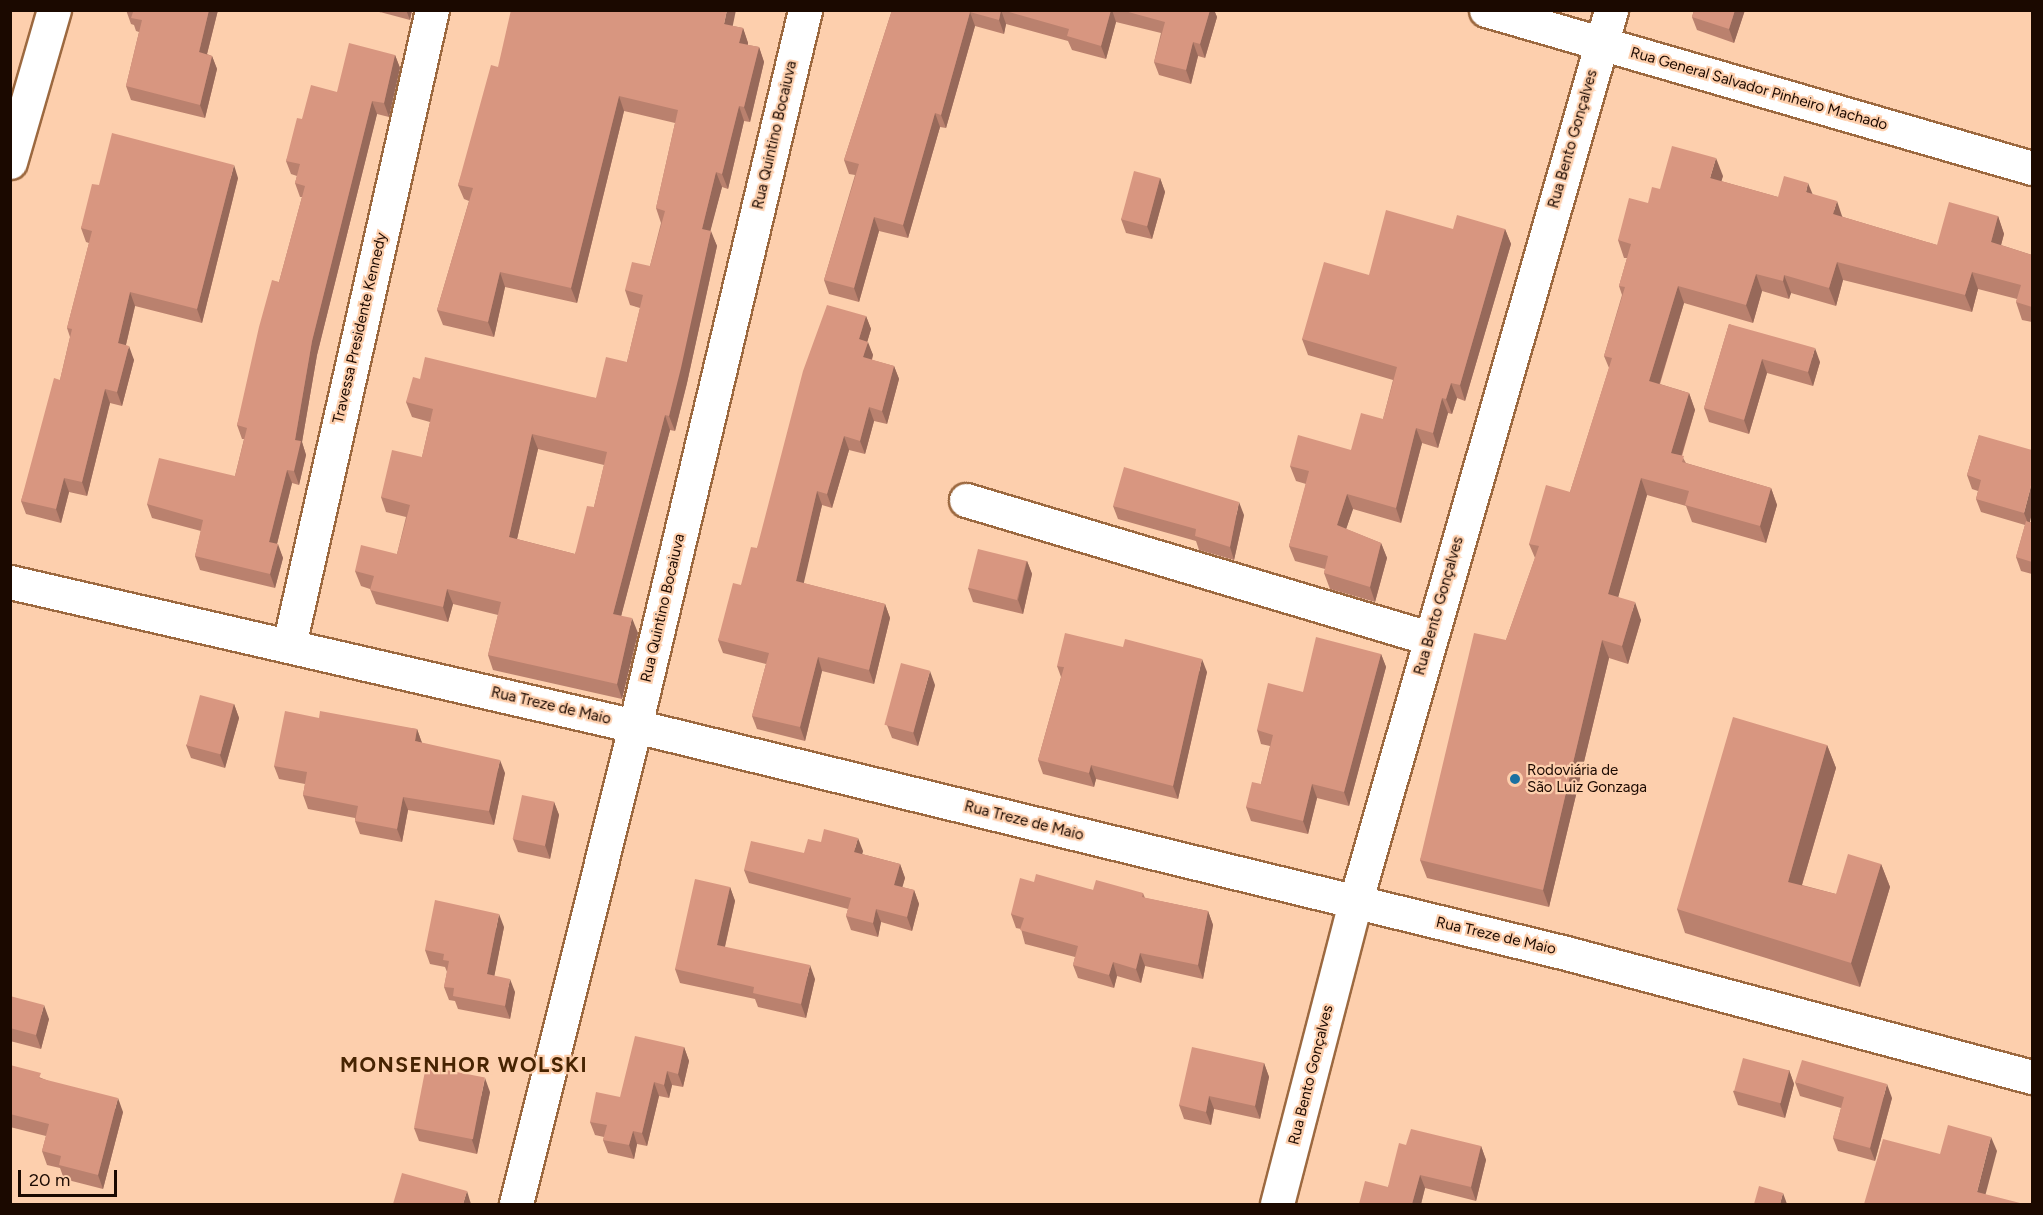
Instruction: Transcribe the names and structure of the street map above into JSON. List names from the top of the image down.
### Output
{
  "streets": {
    "street": [
      "Rua General Salvador Pinheiro Machado",
      "Rua Quintino Bocaiuva",
      "Rua Bento Gonçalves",
      "Travessa Presidente Kennedy",
      "Rua Treze de Maio"
    ]
  },
  "crossings": [
    ["Rua General Salvador Pinheiro Machado", "Rua Bento Gonçalves"],
    ["Rua Quintino Bocaiuva", "Rua Treze de Maio"],
    ["Rua Bento Gonçalves", "Rua Treze de Maio"],
    ["Travessa Presidente Kennedy", "Rua Treze de Maio"]
  ],
  "districts": ["MONSENHOR WOLSKI"],
  "places": ["Rodoviária de São Luiz Gonzaga"],
  "scale_bar": "20 m"
}
